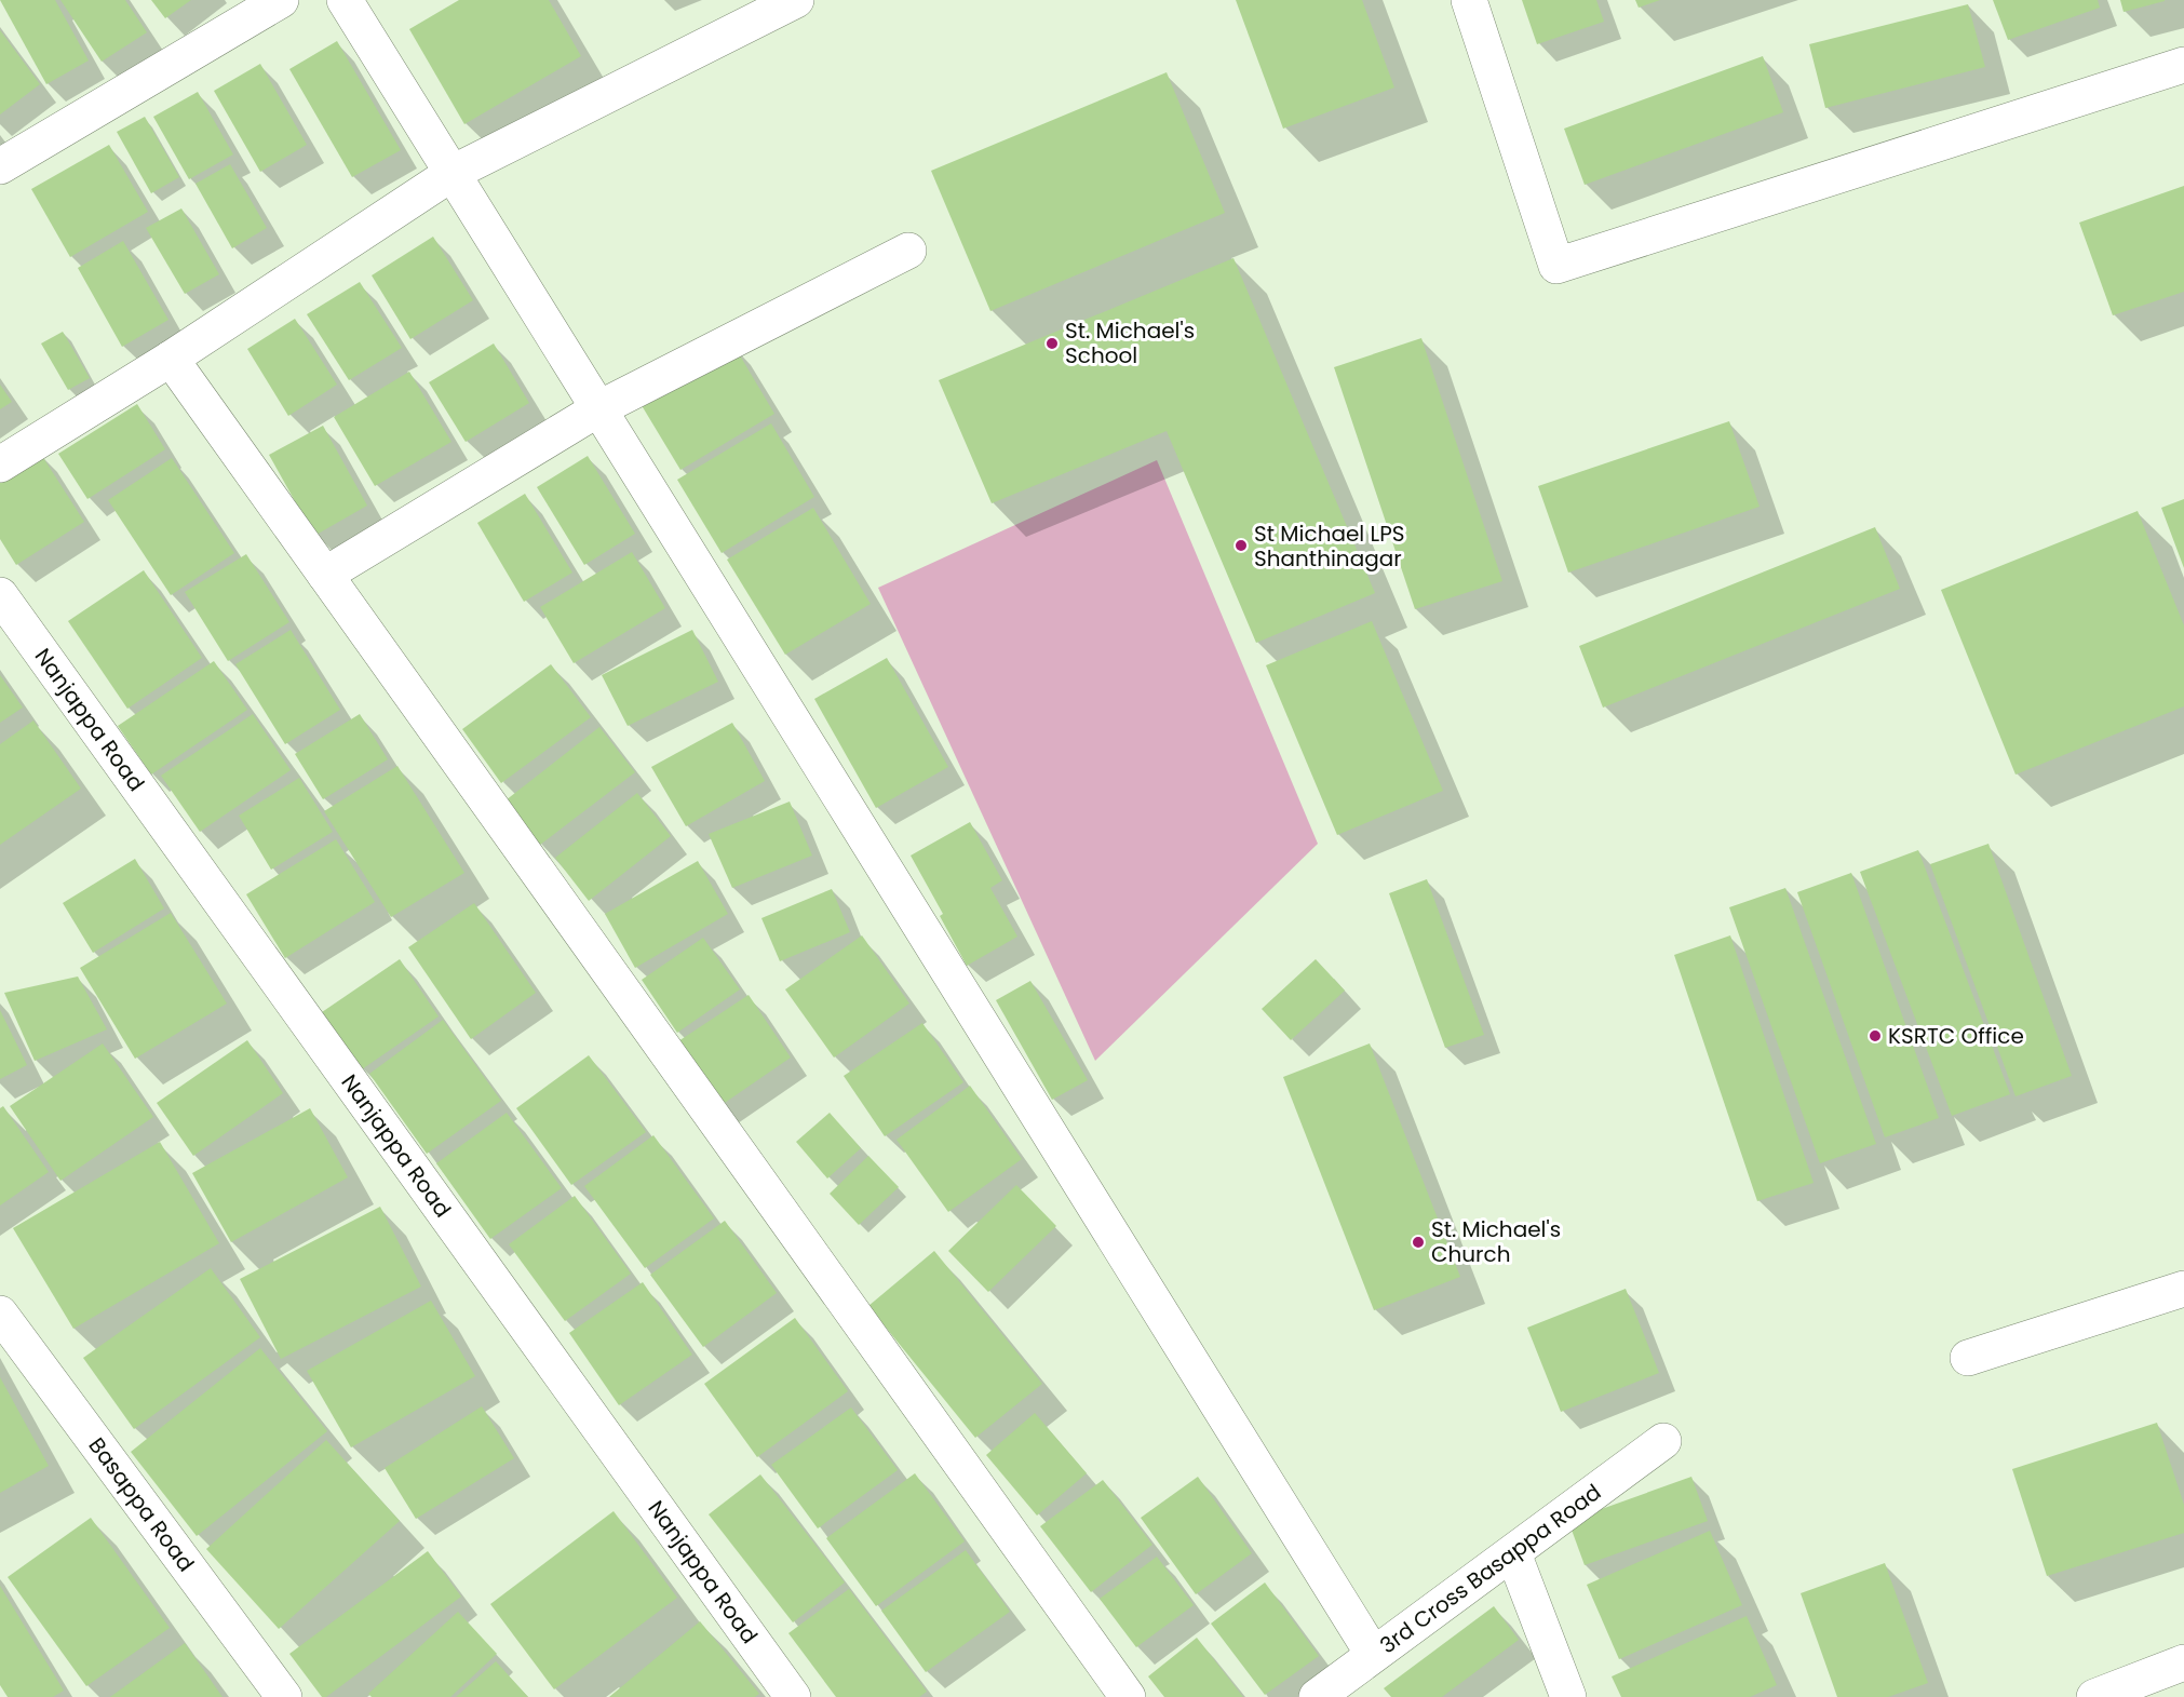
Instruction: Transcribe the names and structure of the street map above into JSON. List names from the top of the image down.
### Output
{
  "streets": {
    "street": ["Nanjappa Road", "Basappa Road", "3rd Cross Basappa Road"]
  },
  "places": [
    "St. Michael's School",
    "St Michael LPS Shanthinagar",
    "KSRTC Office",
    "St. Michael's Church"
  ]
}
